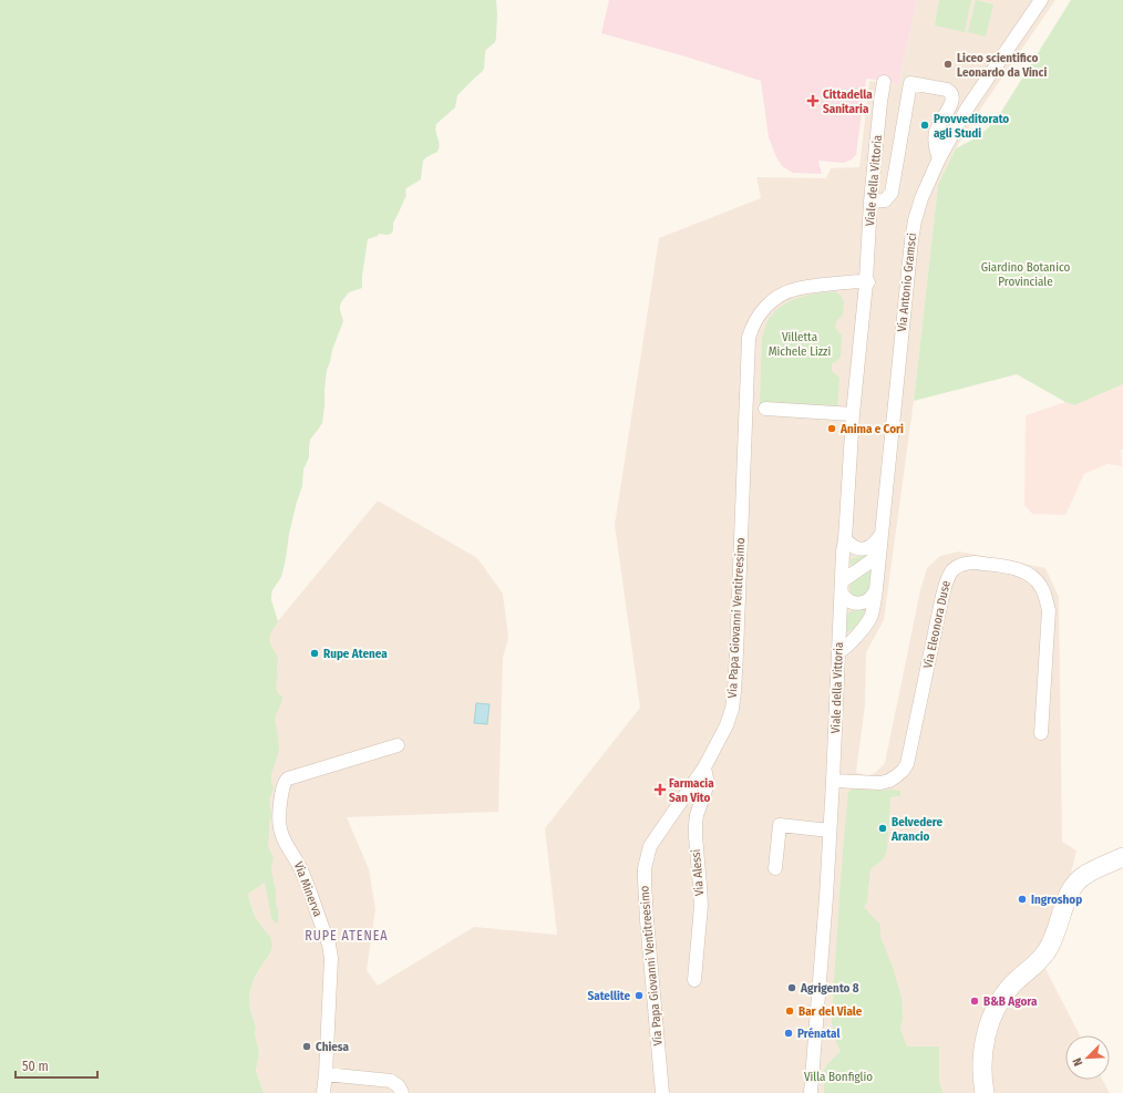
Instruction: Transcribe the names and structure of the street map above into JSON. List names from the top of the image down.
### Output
{
  "streets": {
    "street": [
      "Viale della Vittoria",
      "Via Antonio Gramsci",
      "Via Papa Giovanni Ventitreesimo",
      "Via Eleonora Duse",
      "Via Alessi",
      "Via Minerva"
    ]
  },
  "crossings": [
    ["Viale della Vittoria", "Via Antonio Gramsci"],
    ["Viale della Vittoria", "Via Papa Giovanni Ventitreesimo"],
    ["Viale della Vittoria", "Via Eleonora Duse"],
    ["Via Papa Giovanni Ventitreesimo", "Via Alessi"]
  ],
  "districts": ["RUPE ATENEA"],
  "parks": ["Giardino Botanico Provinciale", "Villetta Michele Lizzi", "Villa Bonfiglio"],
  "places": {
    "other": [
      "Liceo scientifico Leonardo da Vinci",
      "Provveditorato agli Studi",
      "Anima e Cori",
      "Rupe Atenea",
      "Belvedere Arancio",
      "Ingroshop",
      "Agrigento 8",
      "Satellite",
      "B&B Agora",
      "Bar del Viale",
      "Prénatal",
      "Chiesa"
    ],
    "health": ["Cittadella Sanitaria", "Farmacia San Vito"]
  },
  "scale_bar": "50 m",
  "north": "bottom left"
}
